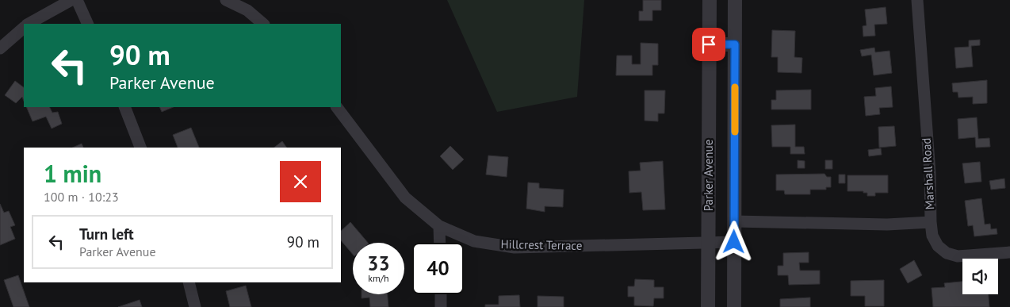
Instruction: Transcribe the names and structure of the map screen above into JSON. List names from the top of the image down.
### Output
{
  "streets": {
    "street": ["Marshall Road", "Parker Avenue", "Hillcrest Terrace"]
  },
  "crossings": [
    ["Parker Avenue", "Hillcrest Terrace"]
  ],
  "page": {
    "turn": ["90 m", "Parker Avenue"],
    "heading": ["1 min", "100 m · 10:23"],
    "list": [
      {
        "name": "Turn left",
        "note": "Parker Avenue",
        "value": "90 m"
      }
    ],
    "speed": "33 km/h",
    "limit": "40"
  }
}
